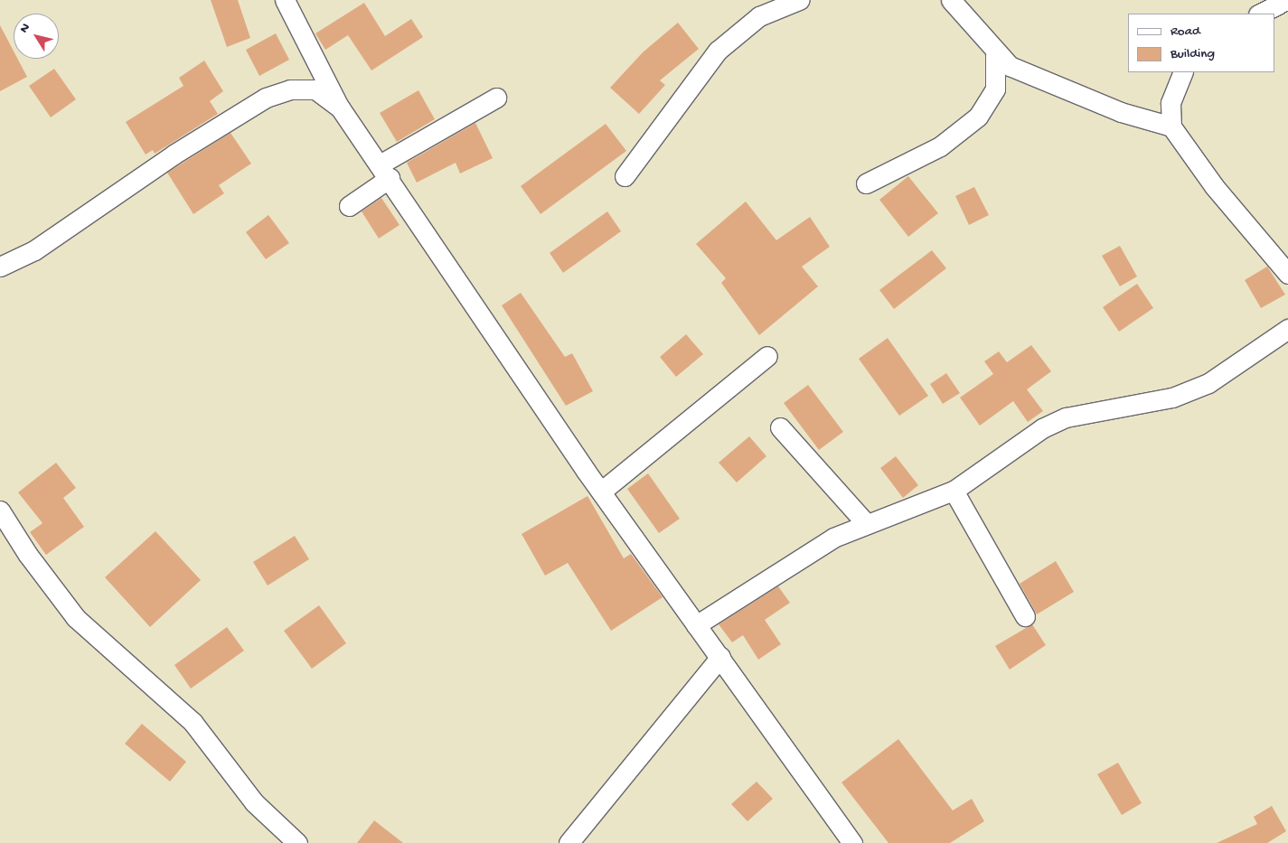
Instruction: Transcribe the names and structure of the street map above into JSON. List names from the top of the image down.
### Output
{
  "legend": ["Road", "Building"],
  "north": "top left"
}
